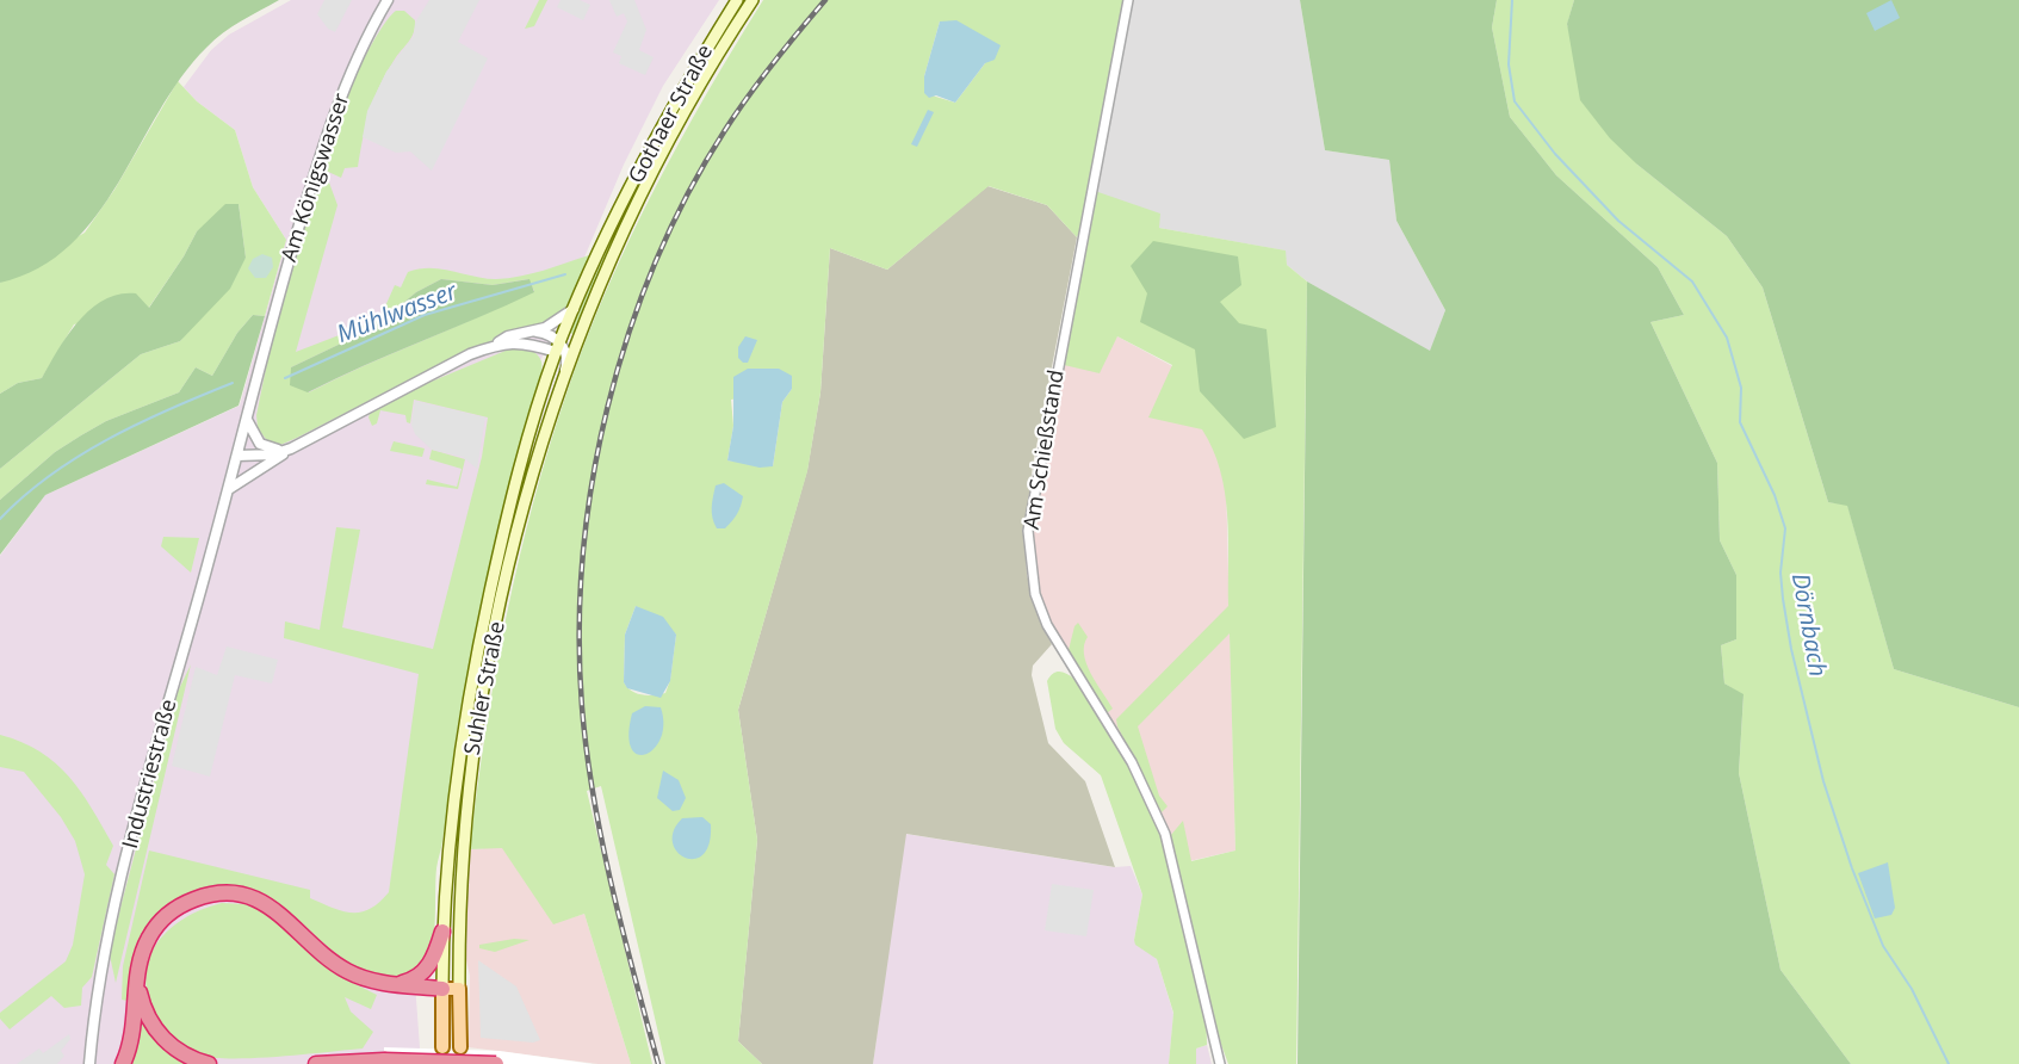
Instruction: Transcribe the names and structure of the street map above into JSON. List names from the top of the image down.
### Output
{
  "streets": {
    "main road": ["Gothaer Straße", "Suhler Straße"],
    "street": ["Am Königswasser", "Am Schießstand", "Industriestraße"]
  },
  "crossings": [
    ["Gothaer Straße", "Suhler Straße"],
    ["Am Königswasser", "Industriestraße"]
  ],
  "water": ["Mühlwasser", "Dörnbach"]
}
